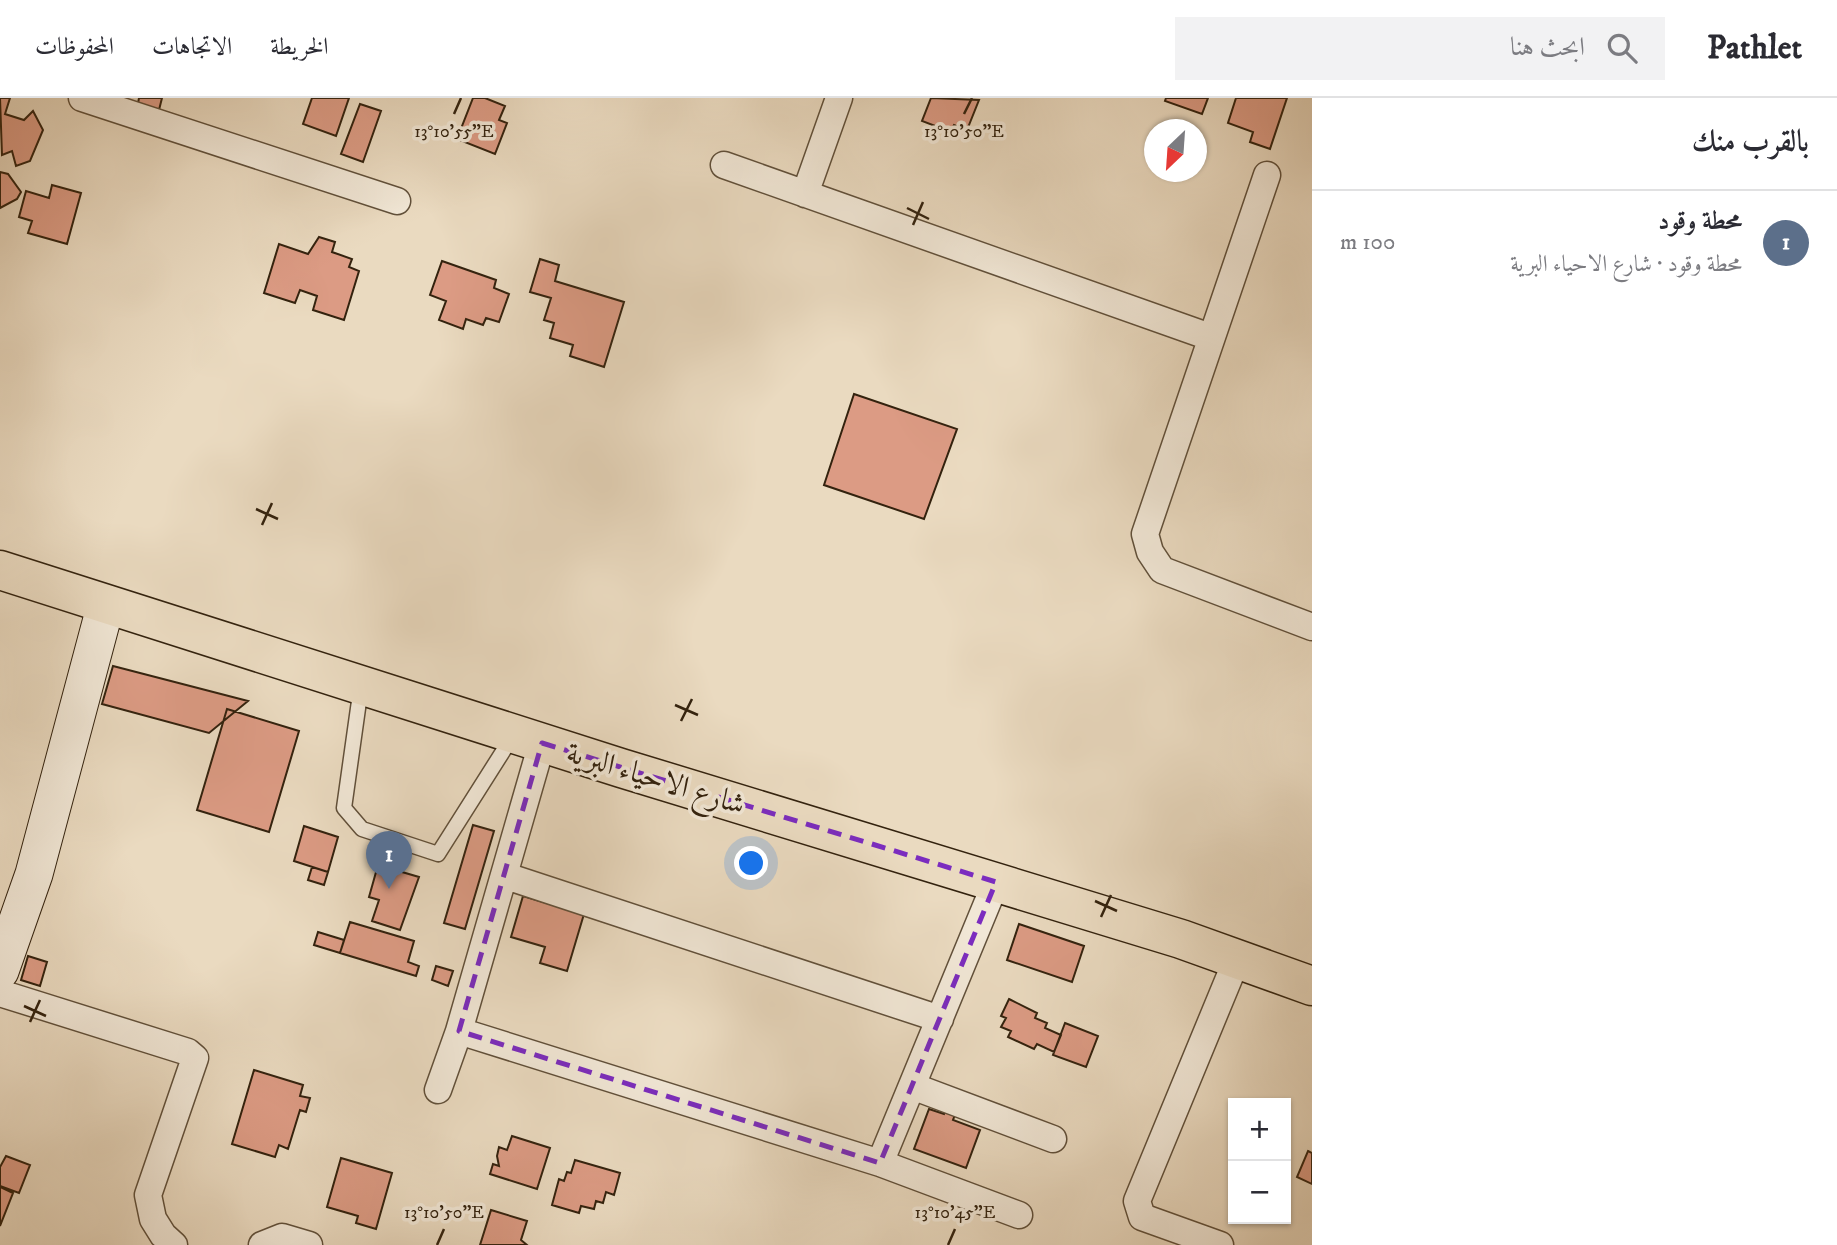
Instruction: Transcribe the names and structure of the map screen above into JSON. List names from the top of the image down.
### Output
{
  "streets": {
    "main road": ["شارع الاحياء البرية"]
  },
  "north": "bottom left",
  "page": {
    "header": "Pathlet",
    "search": "ابحث هنا",
    "nav": ["الخريطة", "الاتجاهات", "المحفوظات"],
    "heading": "بالقرب منك",
    "list": [
      {
        "mark": "1",
        "name": "محطة وقود",
        "note": "محطة وقود · شارع الاحياء البرية",
        "value": "100 m"
      }
    ],
    "pins": "1",
    "map_buttons": ["+", "−"]
  },
  "coordinates": ["13°10'55\"E", "13°10'50\"E", "13°10'45\"E"]
}
